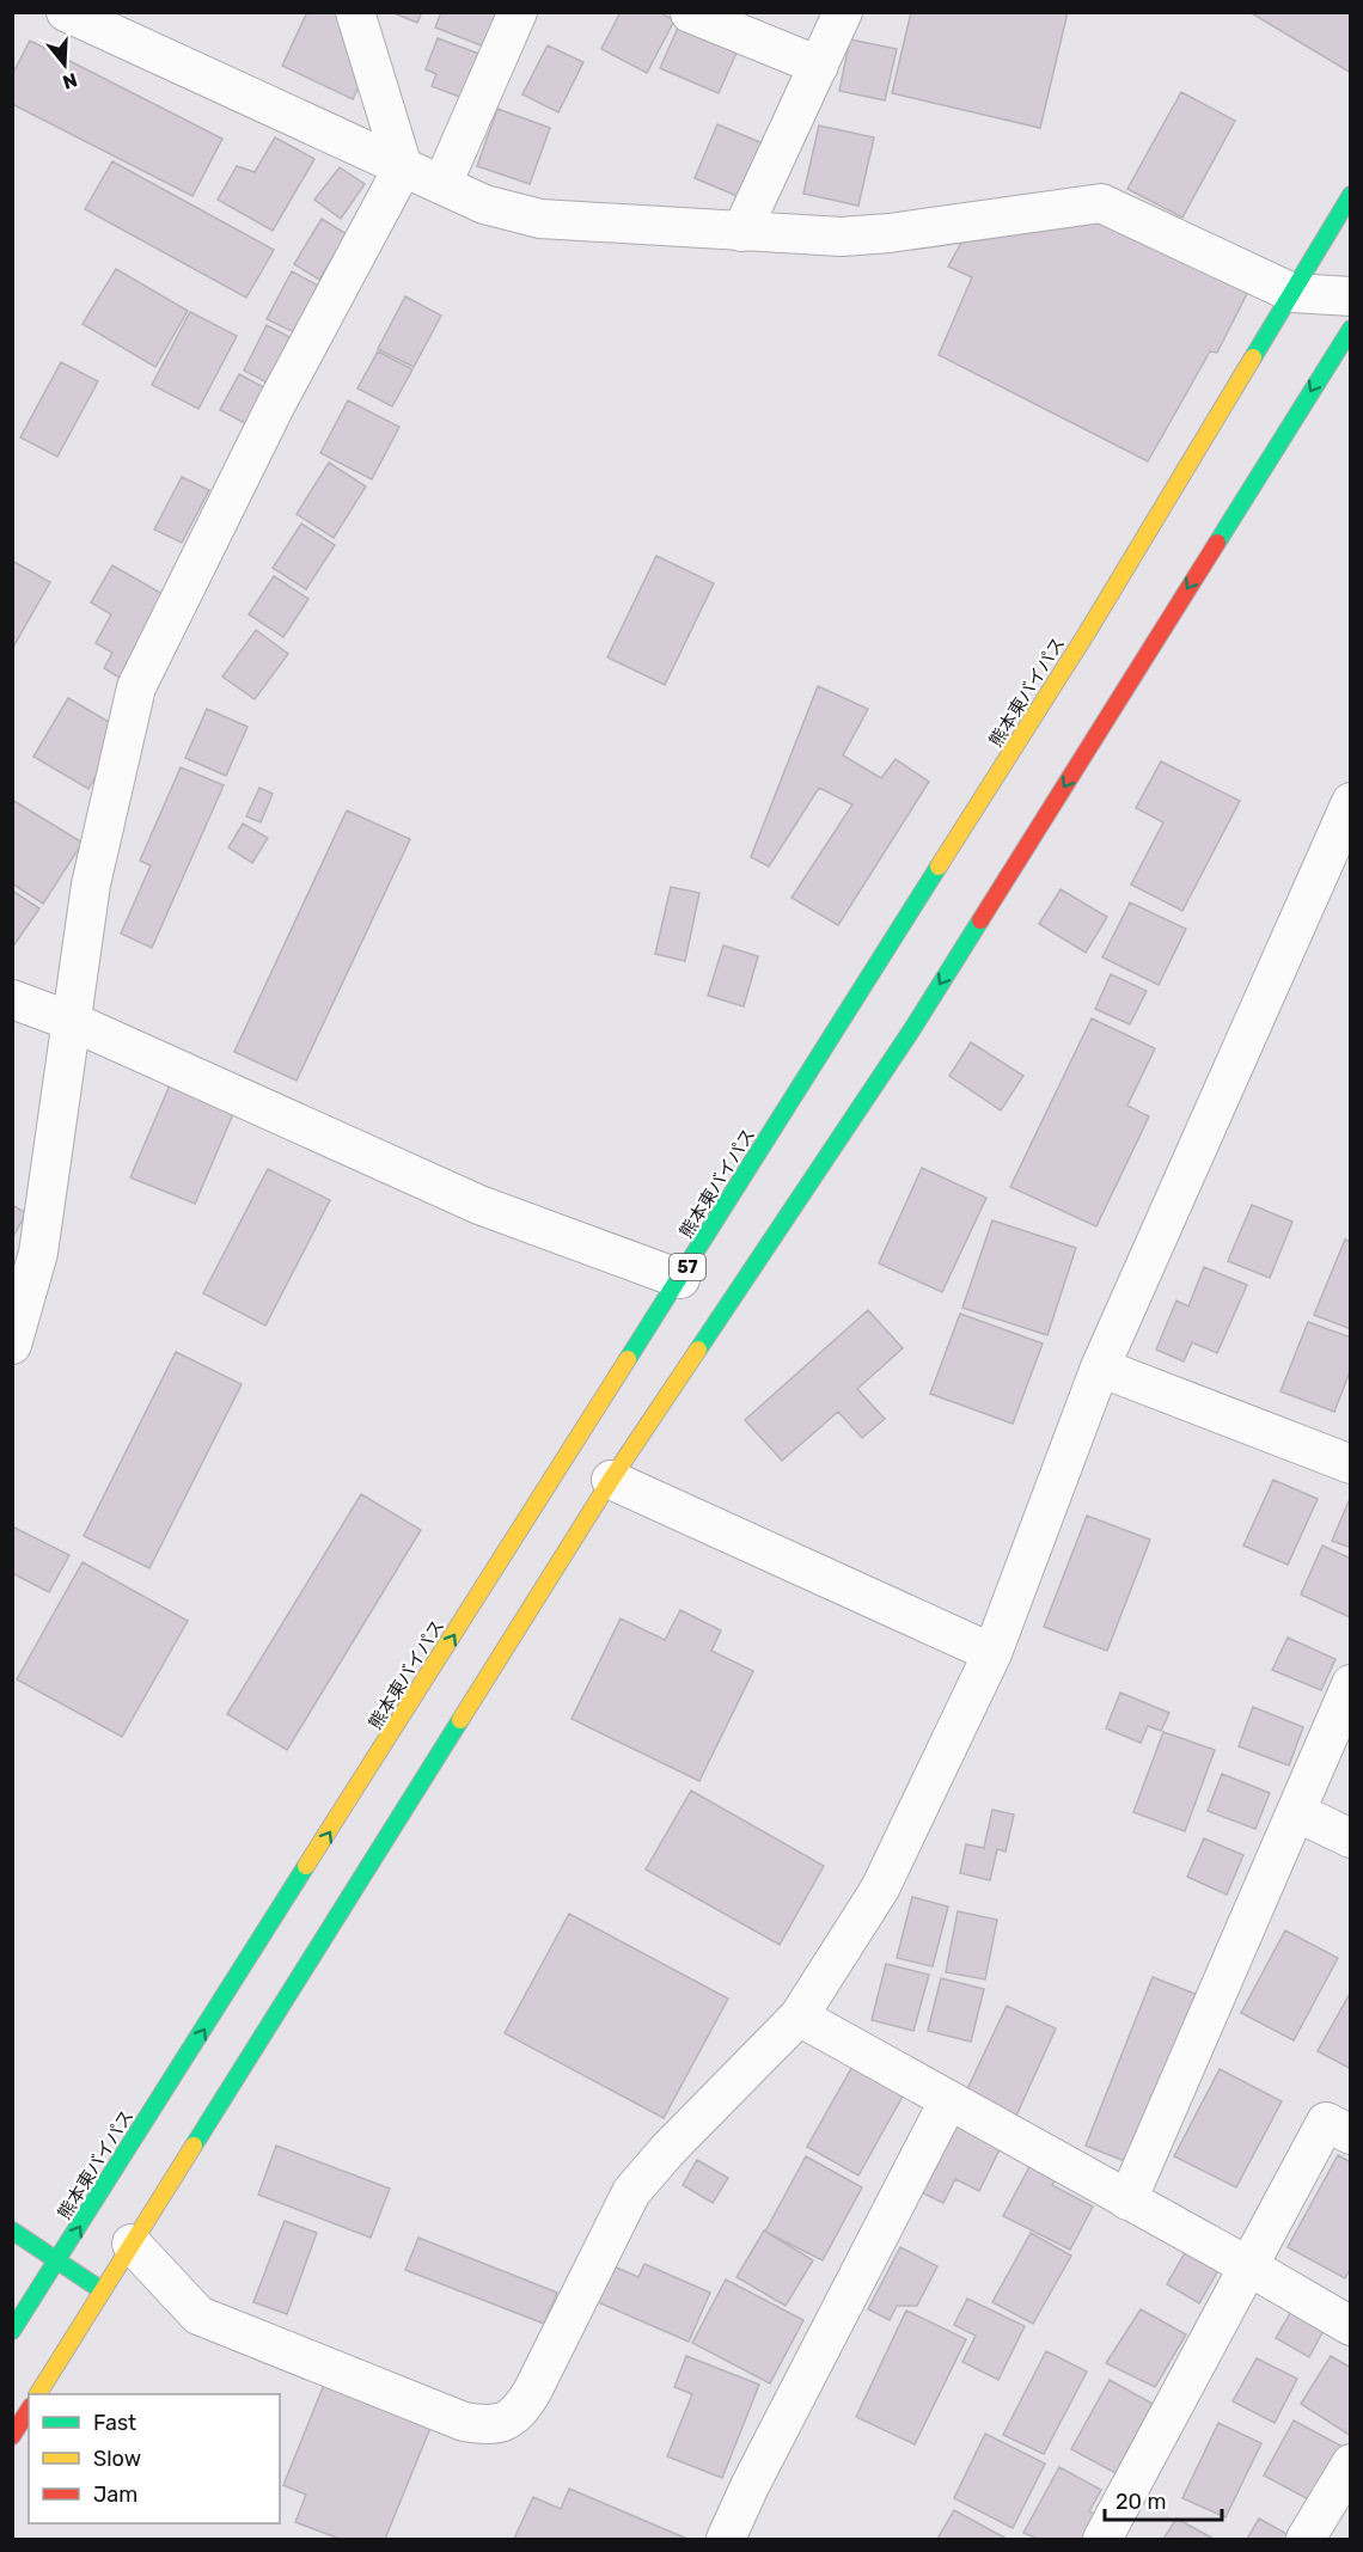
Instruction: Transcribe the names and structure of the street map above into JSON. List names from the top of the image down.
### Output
{
  "streets": {
    "main road": ["熊本東バイパス", "57"]
  },
  "legend": ["Fast", "Slow", "Jam"],
  "scale_bar": "20 m",
  "north": "bottom"
}
